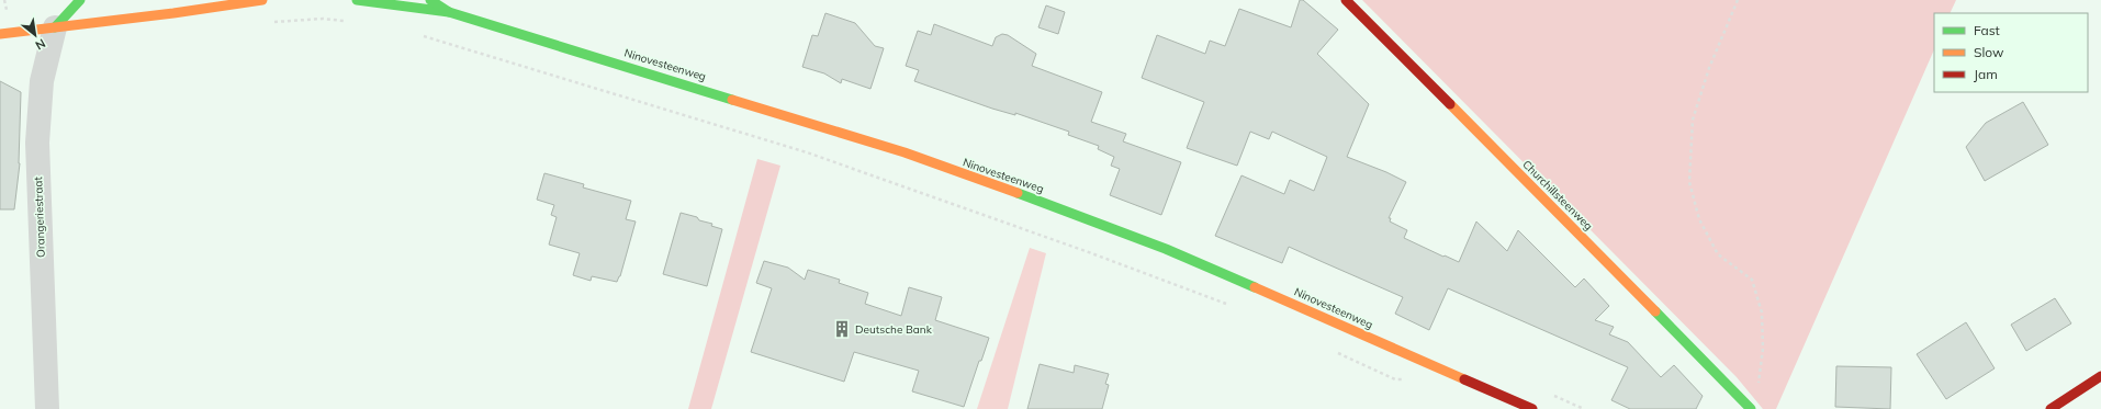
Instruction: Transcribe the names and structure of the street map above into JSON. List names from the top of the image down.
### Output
{
  "streets": {
    "main road": ["Ninovesteenweg", "Churchillsteenweg"],
    "street": ["Orangeriestraat"]
  },
  "places": {
    "building": ["Deutsche Bank"]
  },
  "legend": ["Fast", "Slow", "Jam"],
  "north": "bottom right"
}
